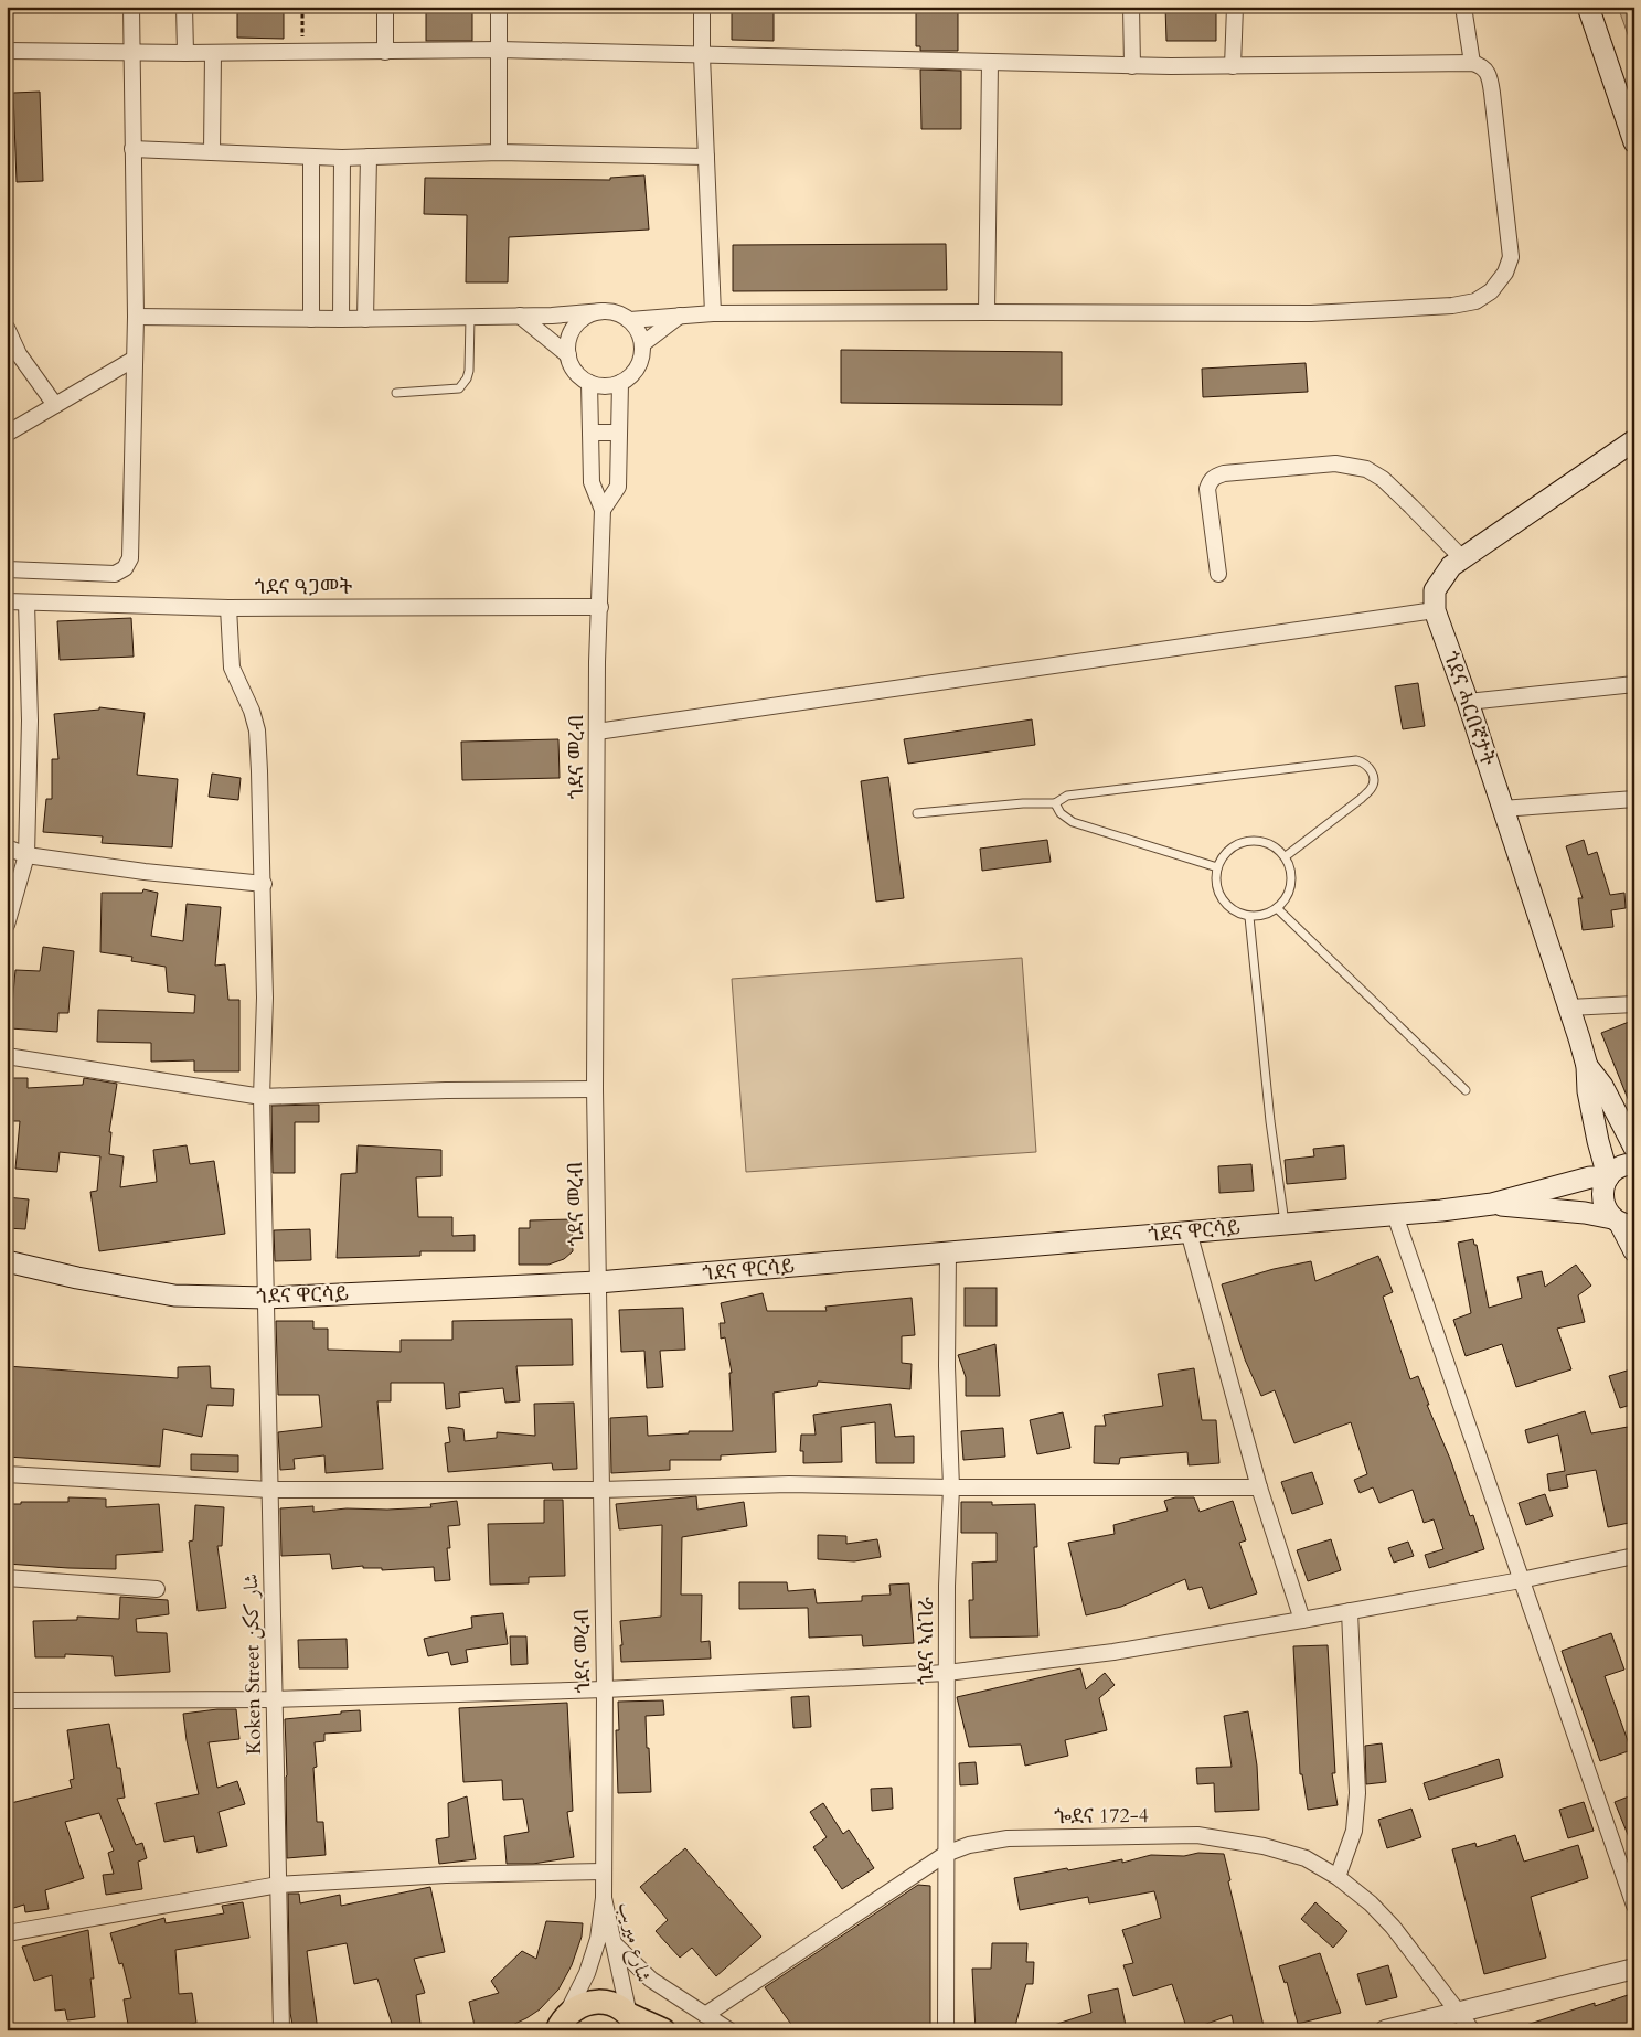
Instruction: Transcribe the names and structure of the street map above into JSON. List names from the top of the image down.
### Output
{
  "streets": {
    "main road": ["ጎደና ሓርበኛታት", "ጎደና ዋርሳይ"],
    "street": [
      "ጎደና ዓጋመት",
      "ጎደና መረብ",
      "ጎደና ኣስገራ",
      "Koken Street شار ككن",
      "ጐደና 172-4",
      "شارع ميريب"
    ]
  },
  "crossings": [
    ["ጎደና ዓጋመት", "ጎደና መረብ"],
    ["ጎደና ዓጋመት", "Koken Street شار ككن"],
    ["ጎደና መረብ", "ጎደና ዋርሳይ"],
    ["ጎደና መረብ", "شارع ميريب"],
    ["ጎደና ዋርሳይ", "ጎደና ኣስገራ"],
    ["ጎደና ዋርሳይ", "Koken Street شار ككن"],
    ["ጎደና ኣስገራ", "ጐደና 172-4"]
  ]
}
